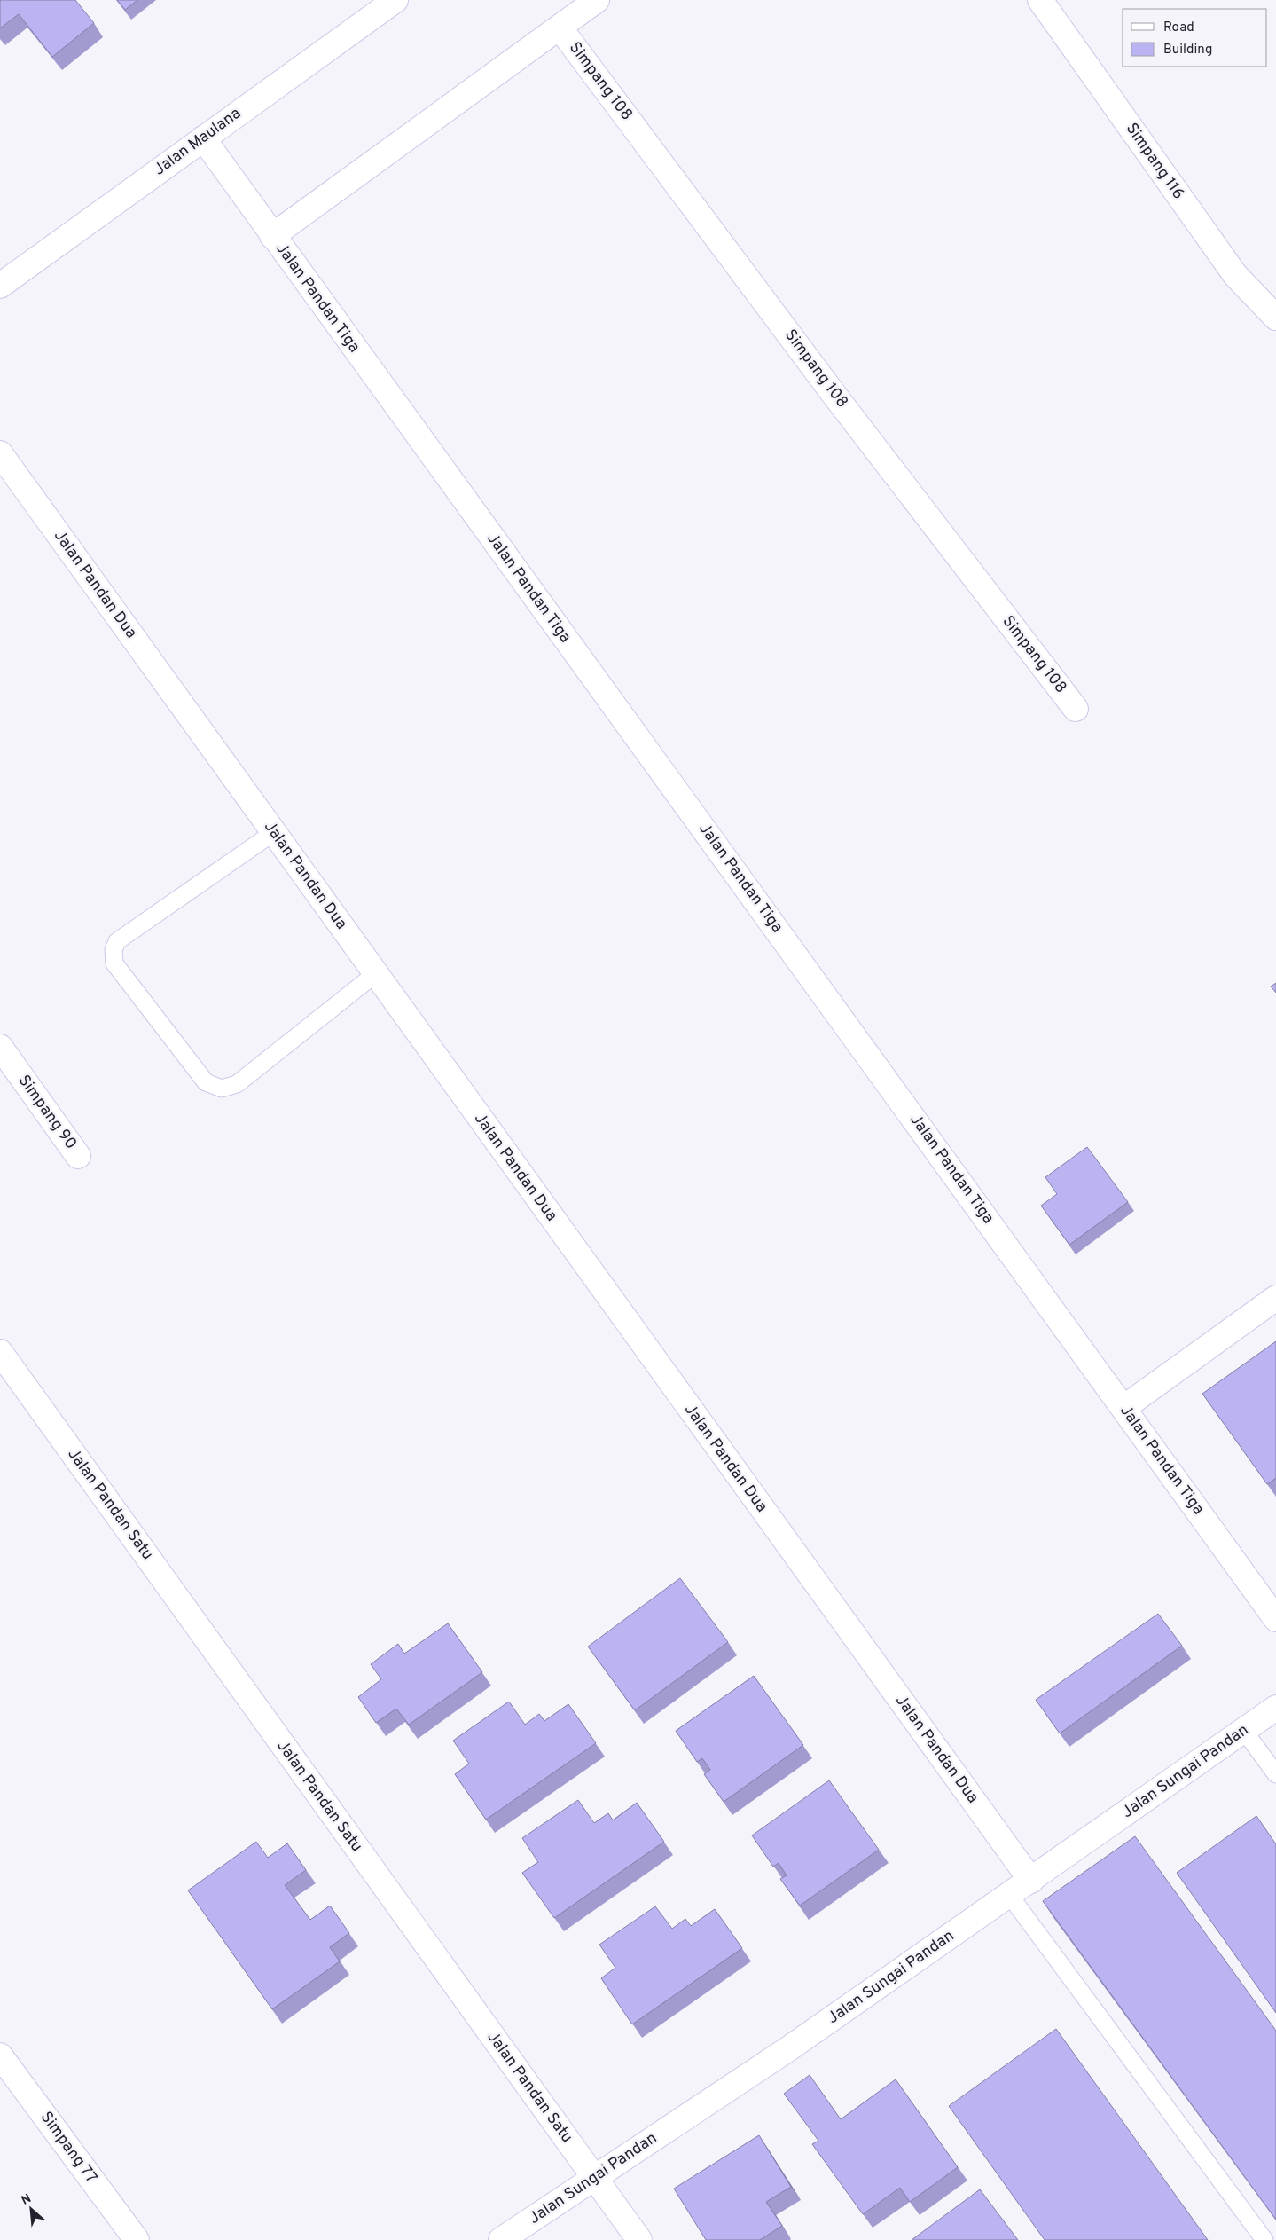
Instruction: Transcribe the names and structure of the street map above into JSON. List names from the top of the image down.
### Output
{
  "streets": {
    "street": [
      "Simpang 108",
      "Jalan Maulana",
      "Simpang 116",
      "Jalan Pandan Tiga",
      "Jalan Pandan Dua",
      "Simpang 90",
      "Jalan Pandan Satu",
      "Jalan Sungai Pandan",
      "Simpang 77"
    ]
  },
  "crossings": [
    ["Jalan Maulana", "Jalan Pandan Tiga"],
    ["Jalan Pandan Dua", "Jalan Sungai Pandan"],
    ["Jalan Pandan Satu", "Jalan Sungai Pandan"]
  ],
  "legend": ["Road", "Building"],
  "north": "top left"
}
